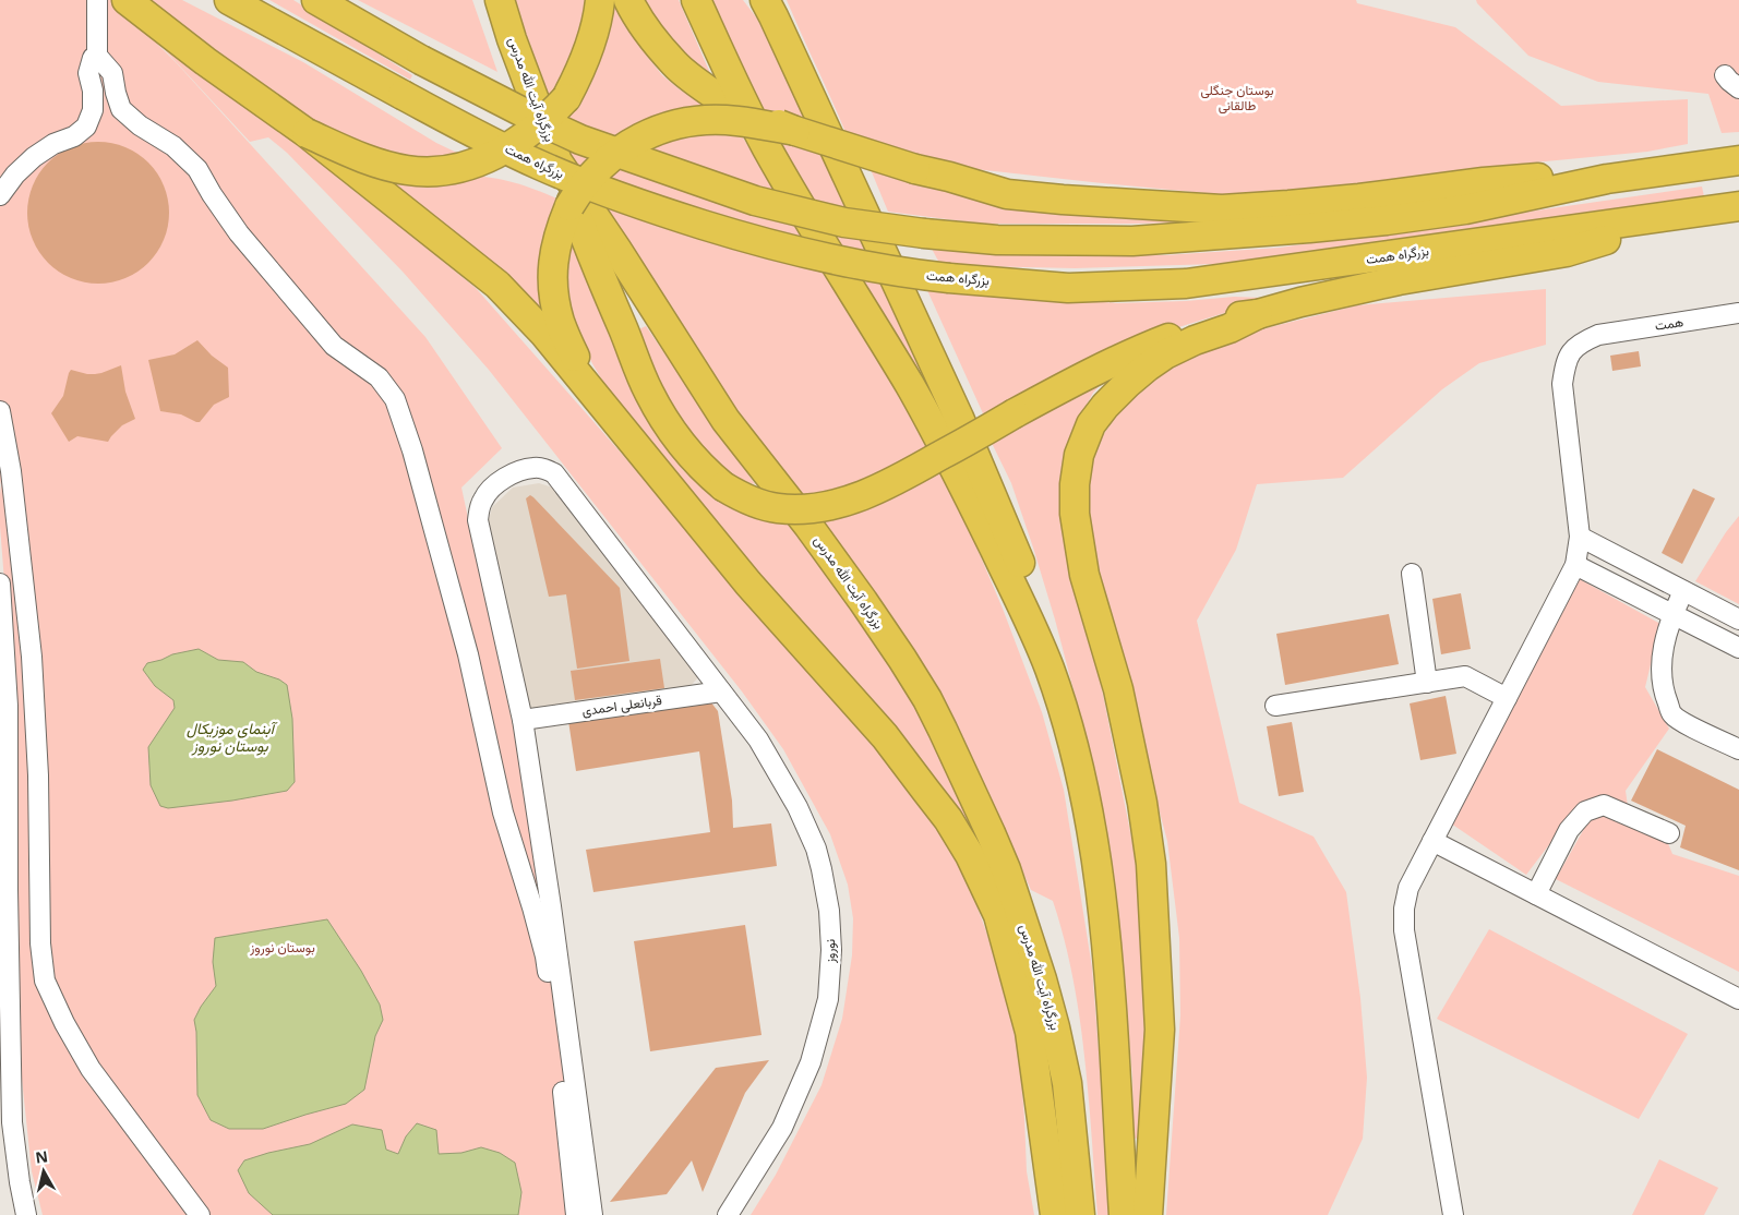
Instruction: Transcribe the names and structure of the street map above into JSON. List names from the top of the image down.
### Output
{
  "streets": {
    "highway": ["بزرگراه آیت الله مدرس", "بزرگراه همت"],
    "street": ["همت", "قربانعلی احمدی", "نوروز"]
  },
  "crossings": [
    ["قربانعلی احمدی", "نوروز"]
  ],
  "water": ["آبنمای موزیکال بوستان نوروز"],
  "parks": ["بوستان جنگلی طالقانی", "بوستان نوروز"],
  "north": "top"
}
